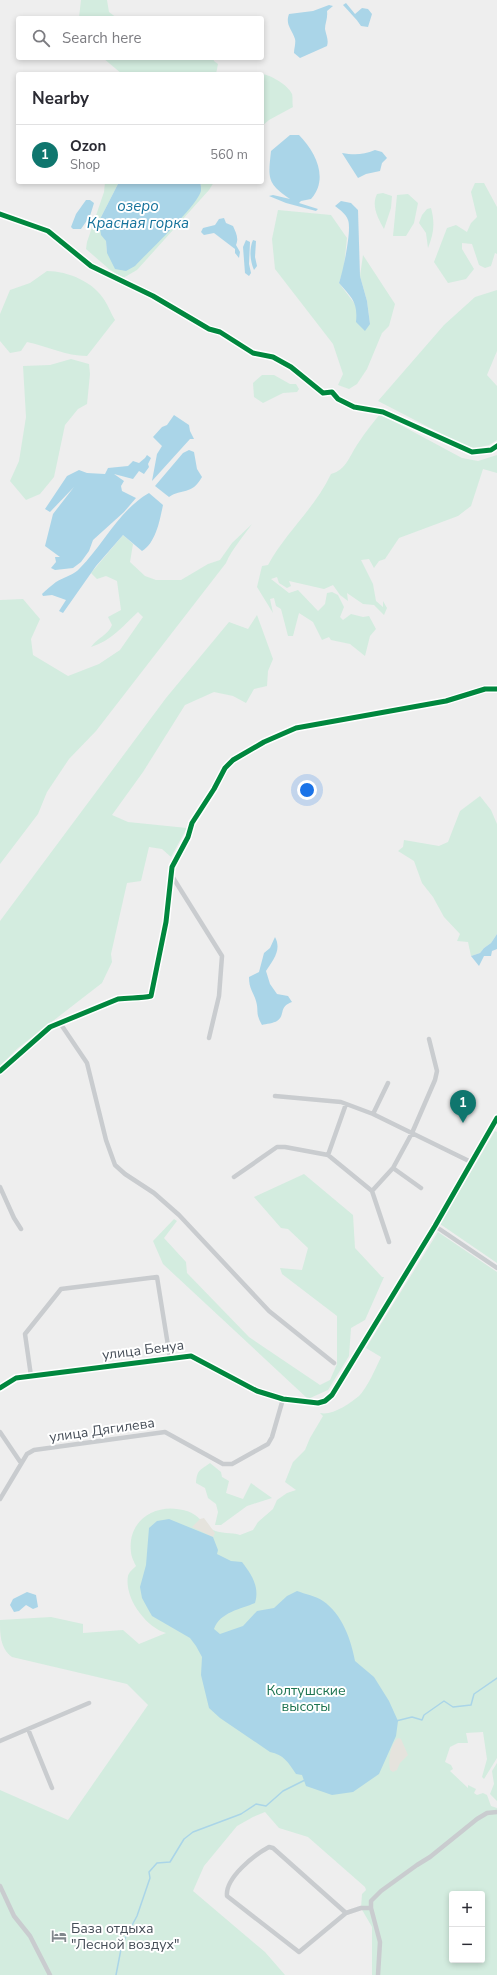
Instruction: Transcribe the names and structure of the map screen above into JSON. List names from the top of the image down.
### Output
{
  "streets": {
    "street": ["улица Бенуа", "улица Дягилева"]
  },
  "crossings": [
    ["улица Бенуа", "улица Дягилева"]
  ],
  "water": ["озеро Красная горка"],
  "parks": ["Колтушские высоты"],
  "places": {
    "hotel": ["База отдыха \"Лесной воздух\""]
  },
  "page": {
    "search": "Search here",
    "heading": "Nearby",
    "list": [
      {
        "mark": "1",
        "name": "Ozon",
        "note": "Shop",
        "value": "560 m"
      }
    ],
    "pins": "1",
    "map_buttons": ["+", "−"]
  }
}
